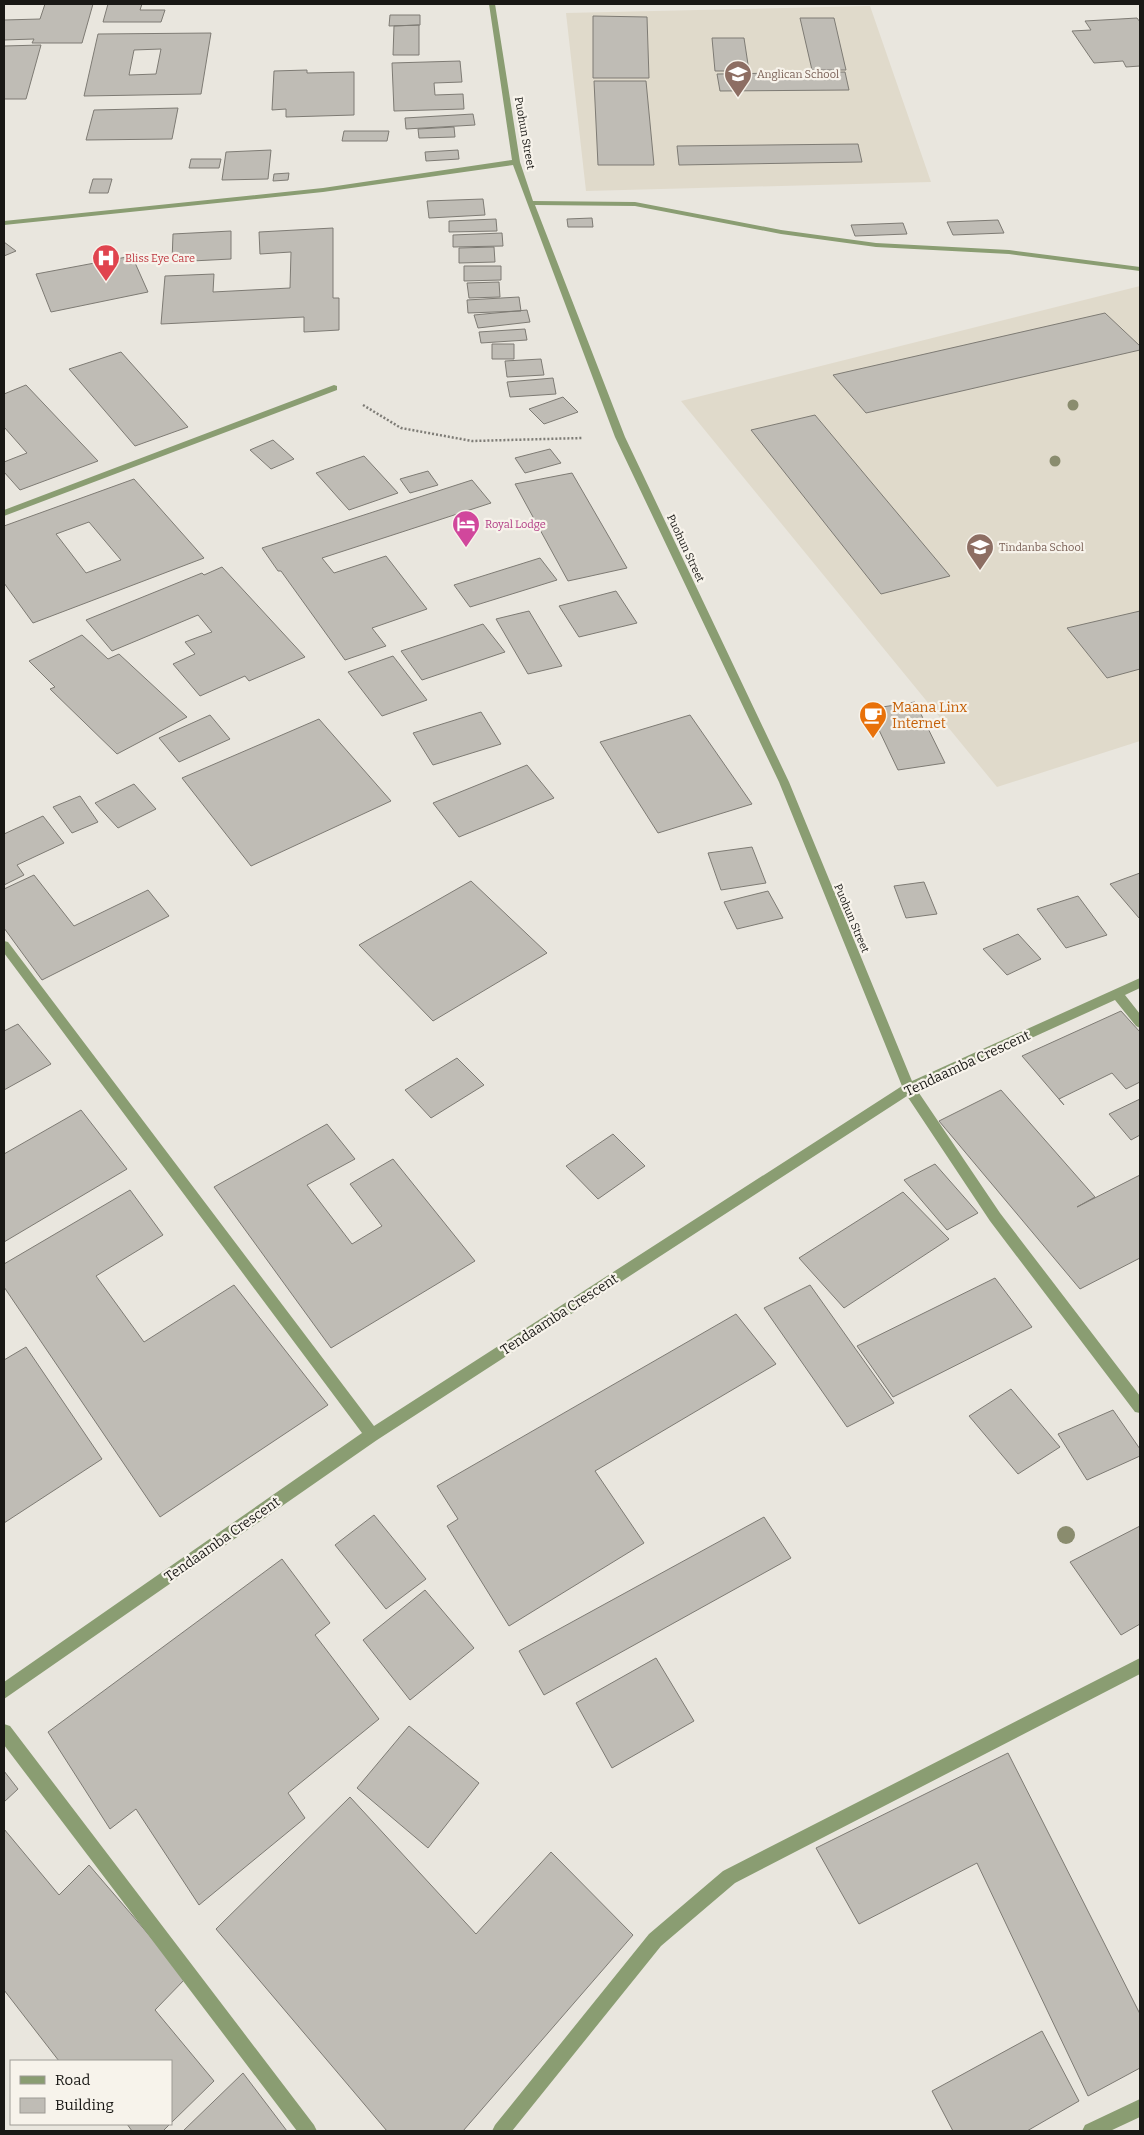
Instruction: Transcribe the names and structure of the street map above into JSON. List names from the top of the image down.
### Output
{
  "streets": {
    "street": ["Puohun Street", "Tendaamba Crescent"]
  },
  "crossings": [
    ["Puohun Street", "Tendaamba Crescent"]
  ],
  "places": {
    "school or university": ["Anglican School", "Tindanba School"],
    "hospital": ["Bliss Eye Care"],
    "hotel": ["Royal Lodge"],
    "cafe": ["Maana Linx Internet"]
  },
  "legend": ["Road", "Building"]
}
